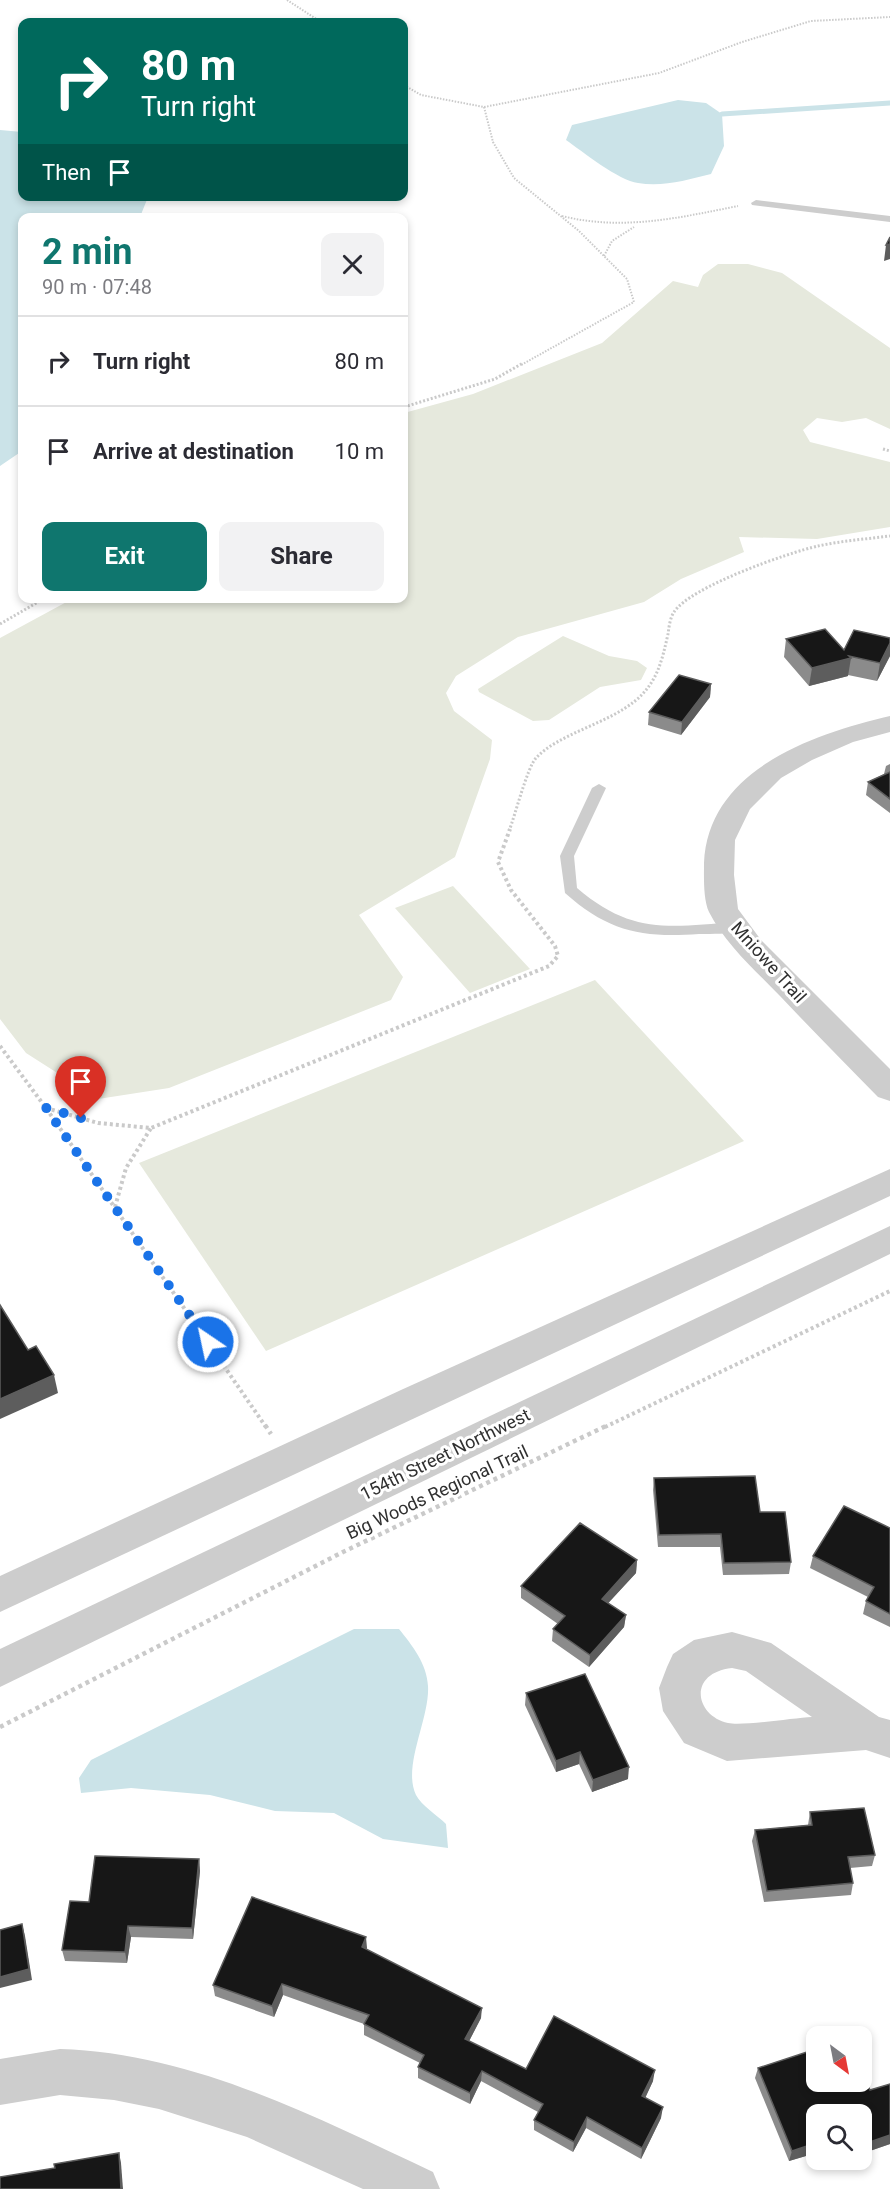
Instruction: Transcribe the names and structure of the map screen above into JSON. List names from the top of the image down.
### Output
{
  "streets": {
    "street": ["Mniowe Trail", "154th Street Northwest"],
    "path": ["Big Woods Regional Trail"]
  },
  "north": "bottom right",
  "page": {
    "turn": ["80 m", "Turn right"],
    "then": "Then",
    "heading": ["2 min", "90 m · 07:48"],
    "list": [
      {
        "name": "Turn right",
        "value": "80 m"
      },
      {
        "name": "Arrive at destination",
        "value": "10 m"
      }
    ],
    "buttons": ["Exit", "Share"]
  }
}
